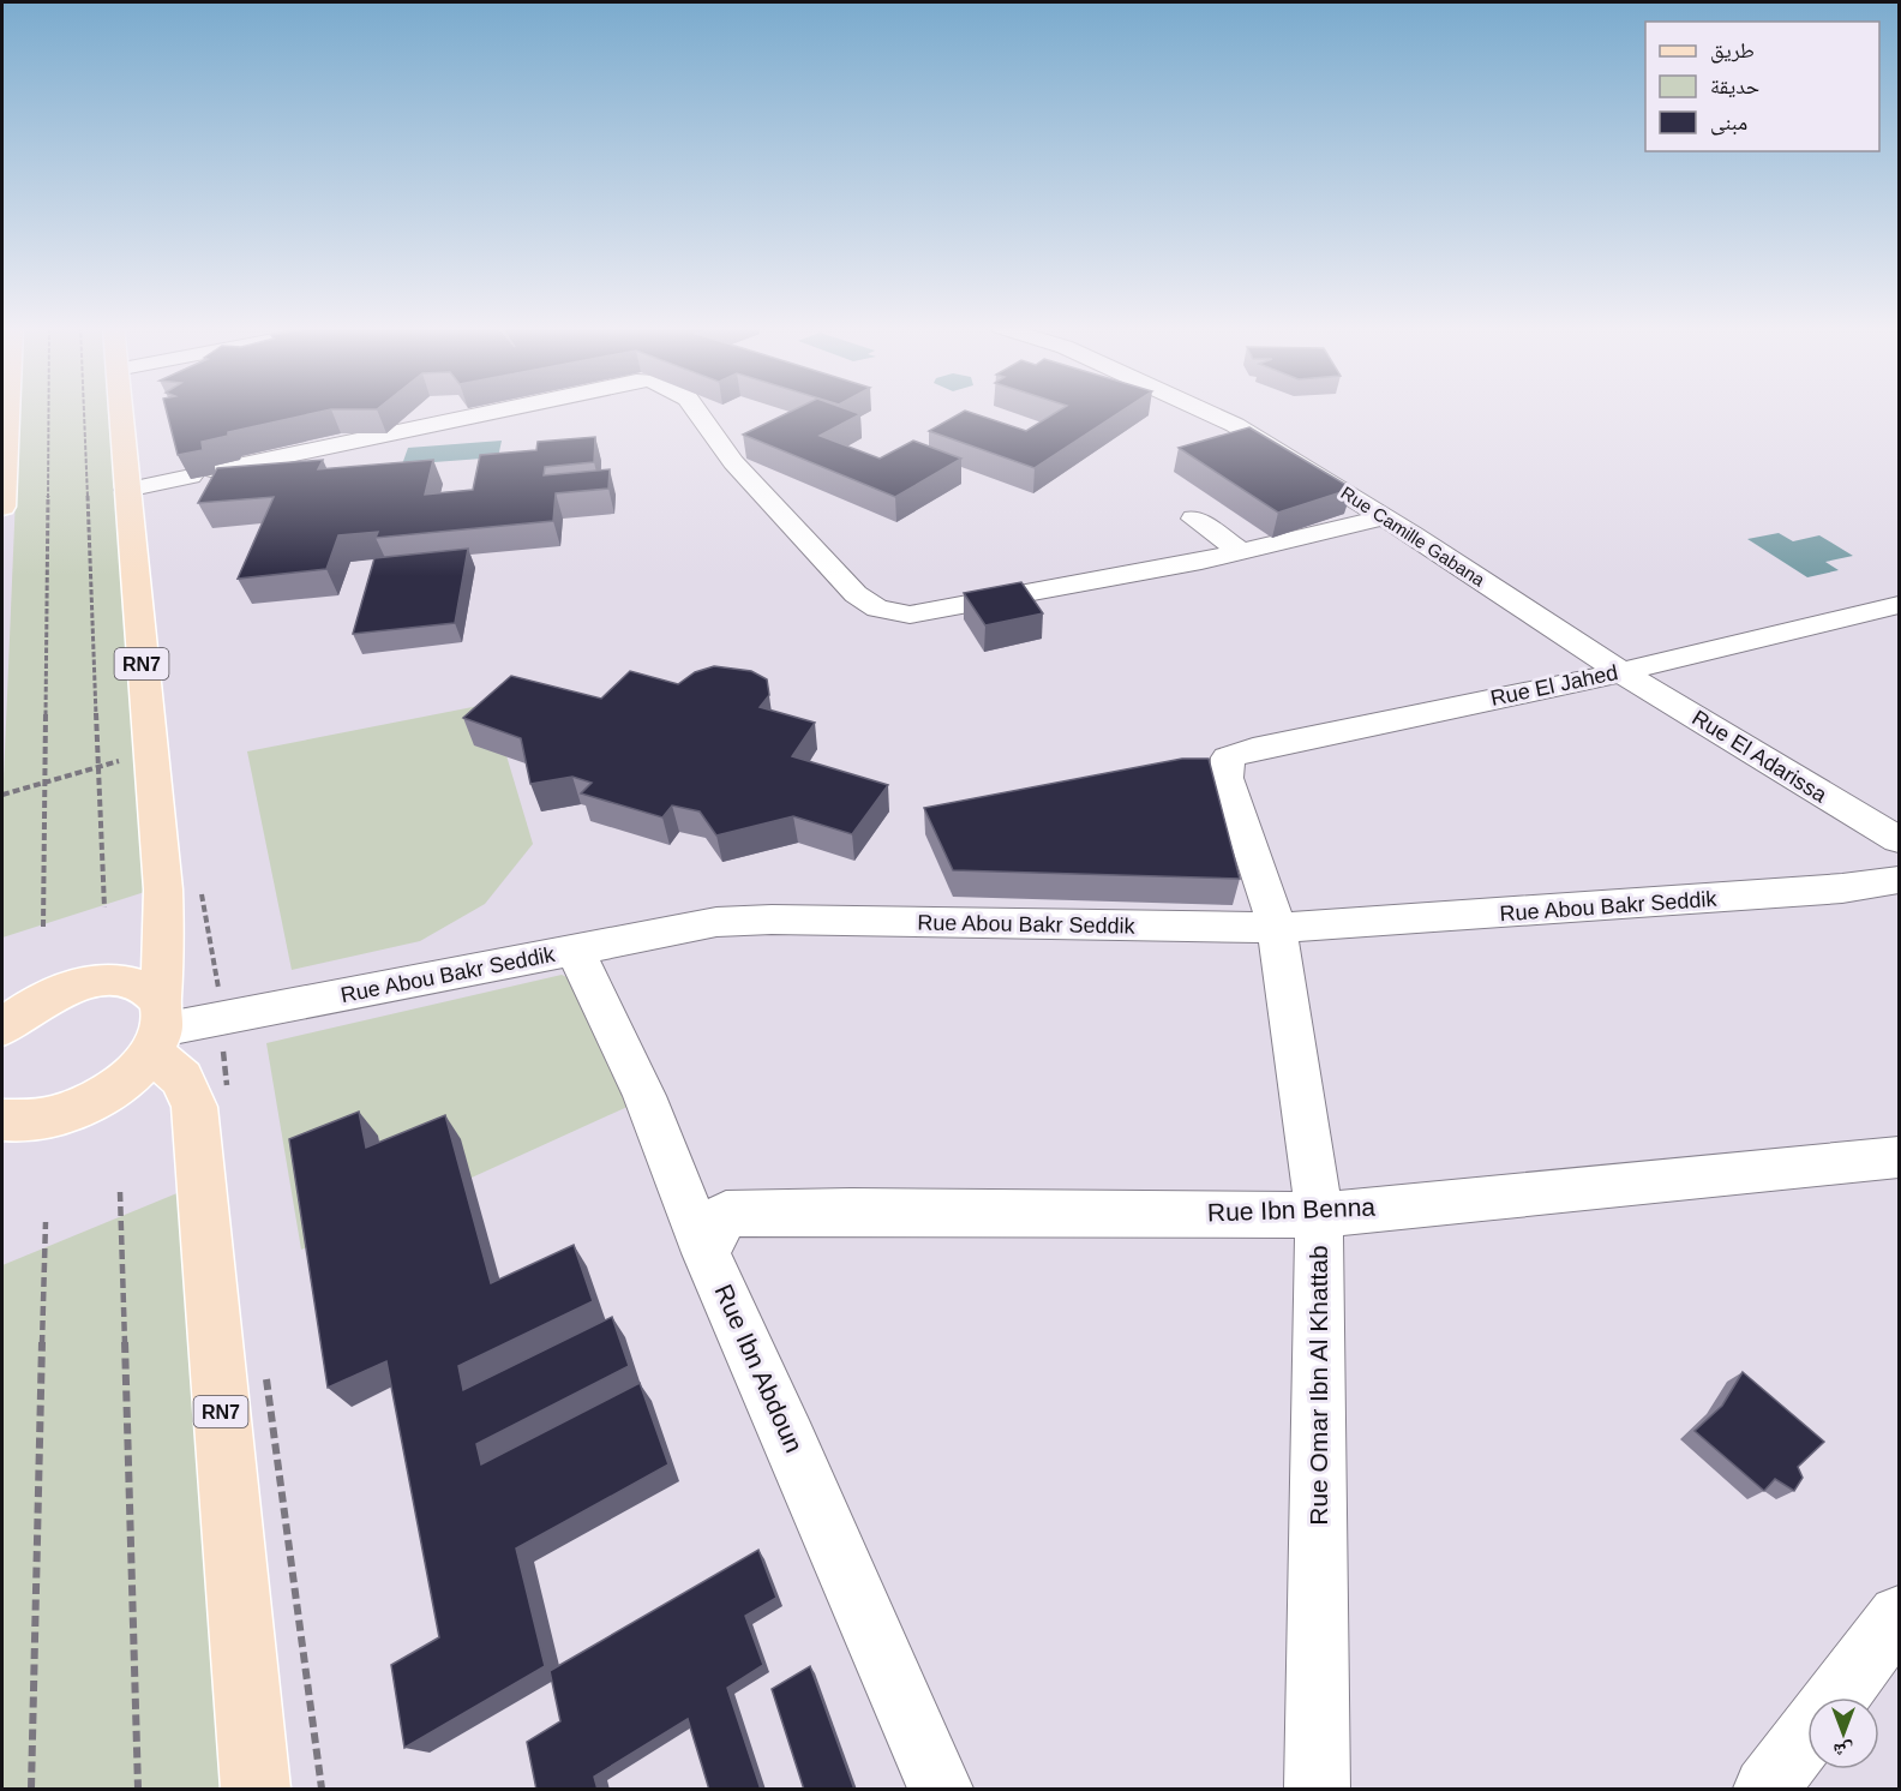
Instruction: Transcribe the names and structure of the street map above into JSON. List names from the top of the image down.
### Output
{
  "streets": {
    "main road": ["RN7"],
    "street": [
      "Rue Camille Gabana",
      "Rue El Jahed",
      "Rue El Adarissa",
      "Rue Abou Bakr Seddik",
      "Rue Ibn Benna",
      "Rue Ibn Abdoun",
      "Rue Omar Ibn Al Khattab"
    ]
  },
  "crossings": [
    ["Rue Camille Gabana", "Rue El Jahed"],
    ["Rue Camille Gabana", "Rue El Adarissa"],
    ["RN7", "Rue Abou Bakr Seddik"],
    ["Rue El Jahed", "Rue El Adarissa"],
    ["Rue El Jahed", "Rue Omar Ibn Al Khattab"],
    ["Rue Abou Bakr Seddik", "Rue Ibn Abdoun"],
    ["Rue Abou Bakr Seddik", "Rue Omar Ibn Al Khattab"],
    ["Rue Ibn Benna", "Rue Ibn Abdoun"],
    ["Rue Ibn Benna", "Rue Omar Ibn Al Khattab"]
  ],
  "legend": ["طريق", "حديقة", "مبنى"],
  "north": "bottom"
}
